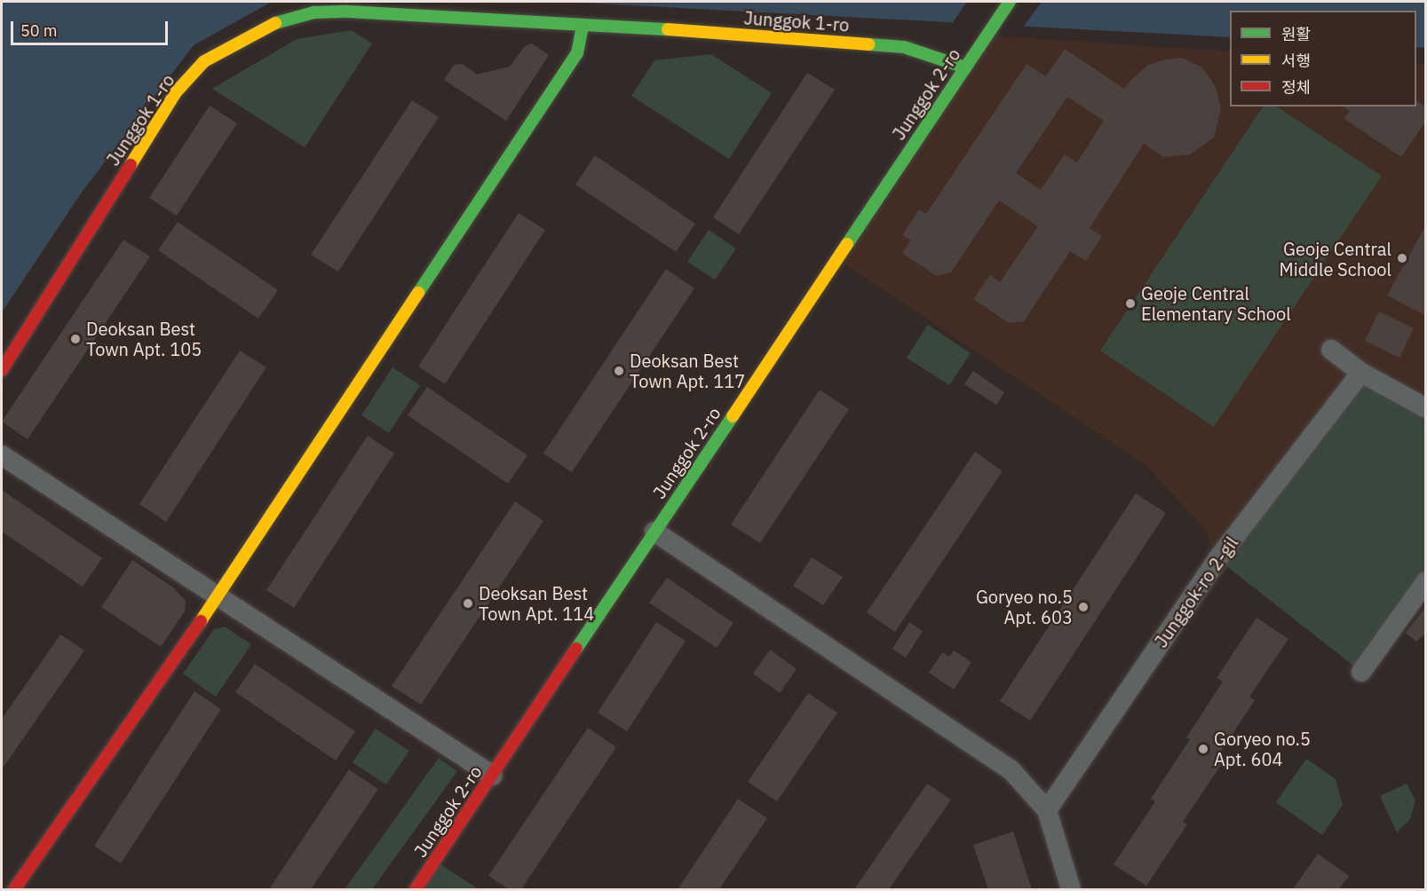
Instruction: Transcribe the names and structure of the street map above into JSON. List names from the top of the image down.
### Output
{
  "streets": {
    "street": ["Junggok 1-ro", "Junggok 2-ro", "Junggok-ro 2-gil"]
  },
  "crossings": [
    ["Junggok 1-ro", "Junggok 2-ro"]
  ],
  "places": [
    "Geoje Central Middle School",
    "Geoje Central Elementary School",
    "Deoksan Best Town Apt. 105",
    "Deoksan Best Town Apt. 117",
    "Deoksan Best Town Apt. 114",
    "Goryeo no.5 Apt. 603",
    "Goryeo no.5 Apt. 604"
  ],
  "legend": ["원활", "서행", "정체"],
  "scale_bar": "50 m"
}
